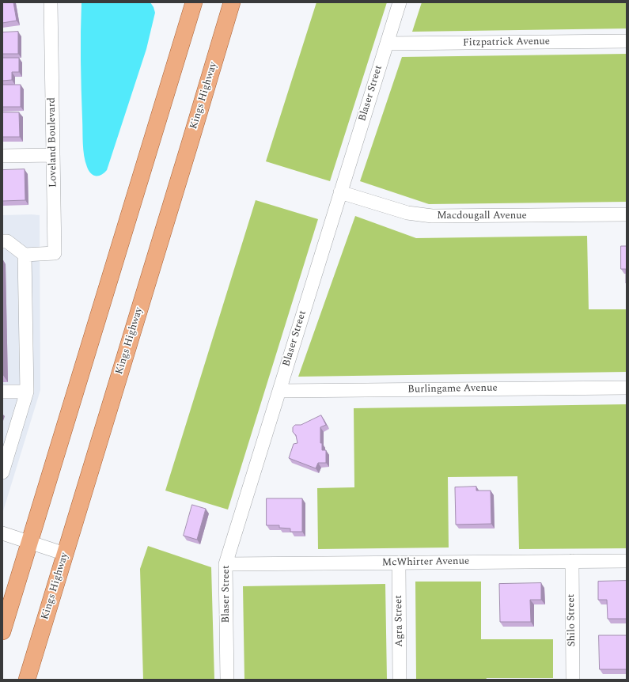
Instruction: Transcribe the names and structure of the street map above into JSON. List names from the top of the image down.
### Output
{
  "streets": {
    "main road": ["Kings Highway"],
    "street": [
      "Fitzpatrick Avenue",
      "Blaser Street",
      "Loveland Boulevard",
      "Macdougall Avenue",
      "Burlingame Avenue",
      "McWhirter Avenue",
      "Shilo Street",
      "Agra Street"
    ]
  },
  "crossings": [
    ["Fitzpatrick Avenue", "Blaser Street"],
    ["Blaser Street", "Macdougall Avenue"],
    ["Blaser Street", "Burlingame Avenue"],
    ["Blaser Street", "McWhirter Avenue"],
    ["McWhirter Avenue", "Shilo Street"],
    ["McWhirter Avenue", "Agra Street"]
  ]
}
